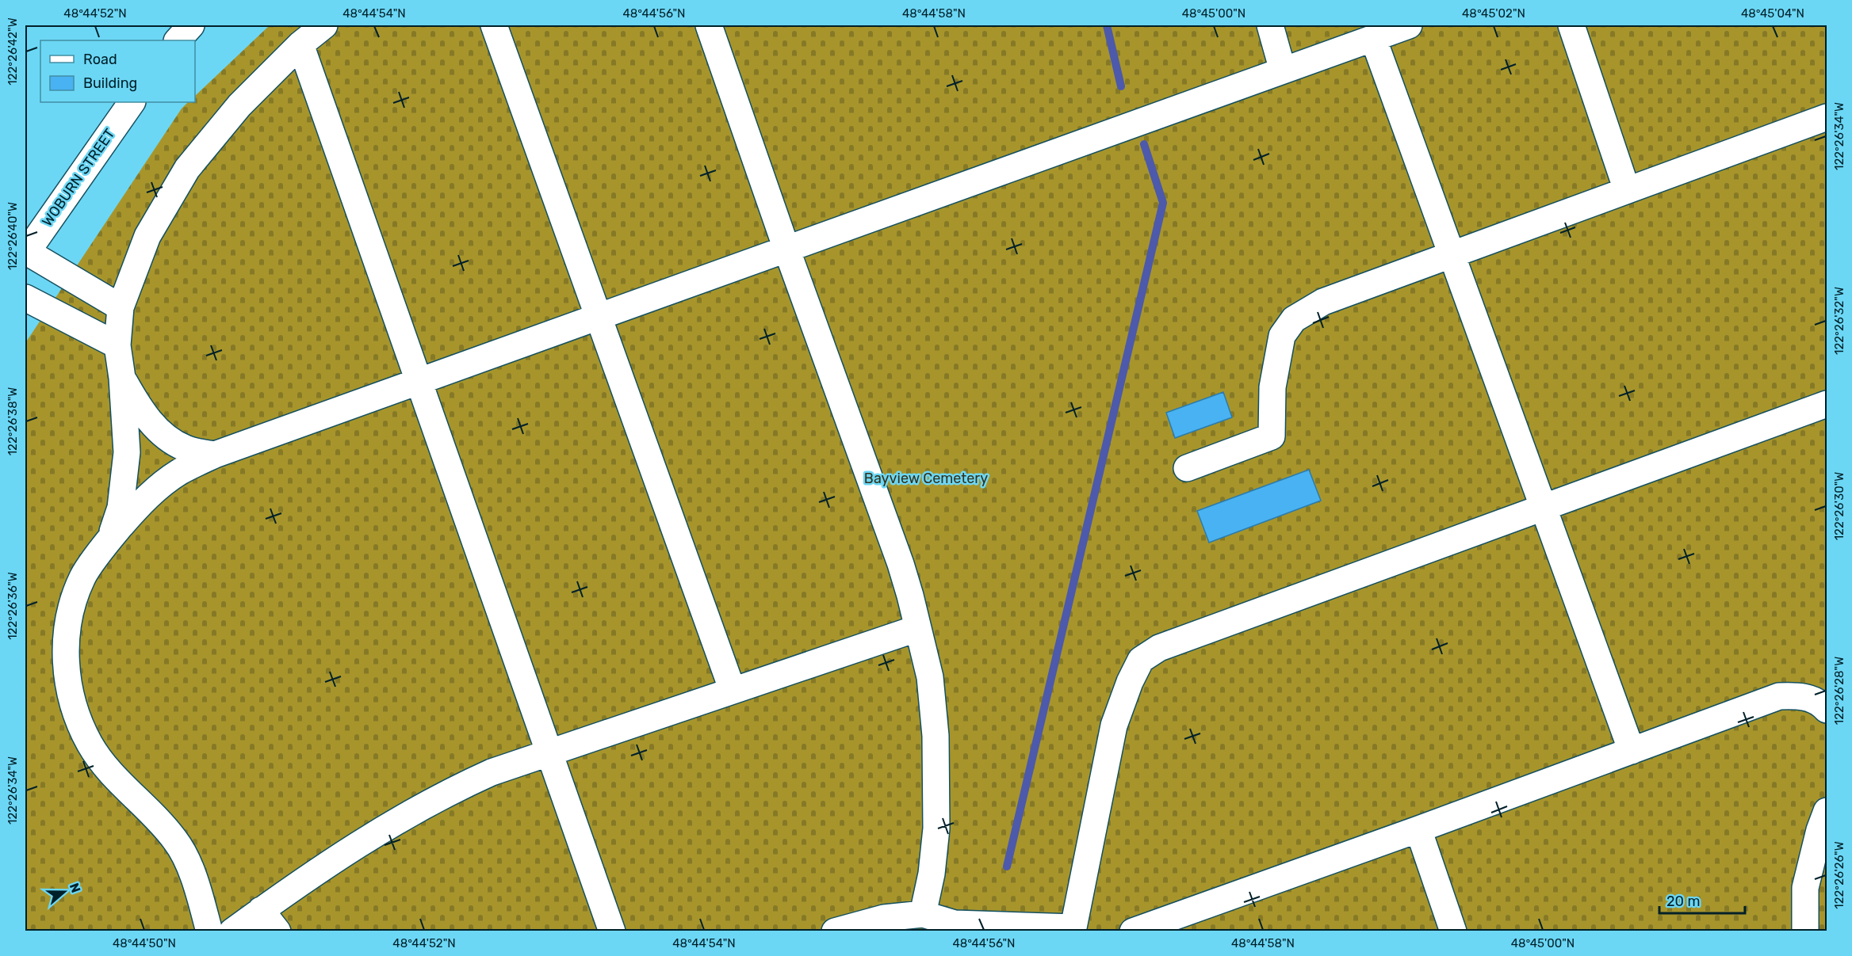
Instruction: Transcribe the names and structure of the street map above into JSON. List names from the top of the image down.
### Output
{
  "streets": {
    "street": ["WOBURN STREET"]
  },
  "parks": ["Bayview Cemetery"],
  "legend": ["Road", "Building"],
  "scale_bar": "20 m",
  "north": "right",
  "coordinates": [
    "48°44'52\"N",
    "48°44'54\"N",
    "48°44'56\"N",
    "48°44'58\"N",
    "48°45'00\"N",
    "48°45'02\"N",
    "48°45'04\"N",
    "122°26'42\"W",
    "122°26'34\"W",
    "122°26'40\"W",
    "122°26'32\"W",
    "122°26'38\"W",
    "122°26'30\"W",
    "122°26'36\"W",
    "122°26'28\"W",
    "122°26'26\"W",
    "48°44'50\"N"
  ]
}
